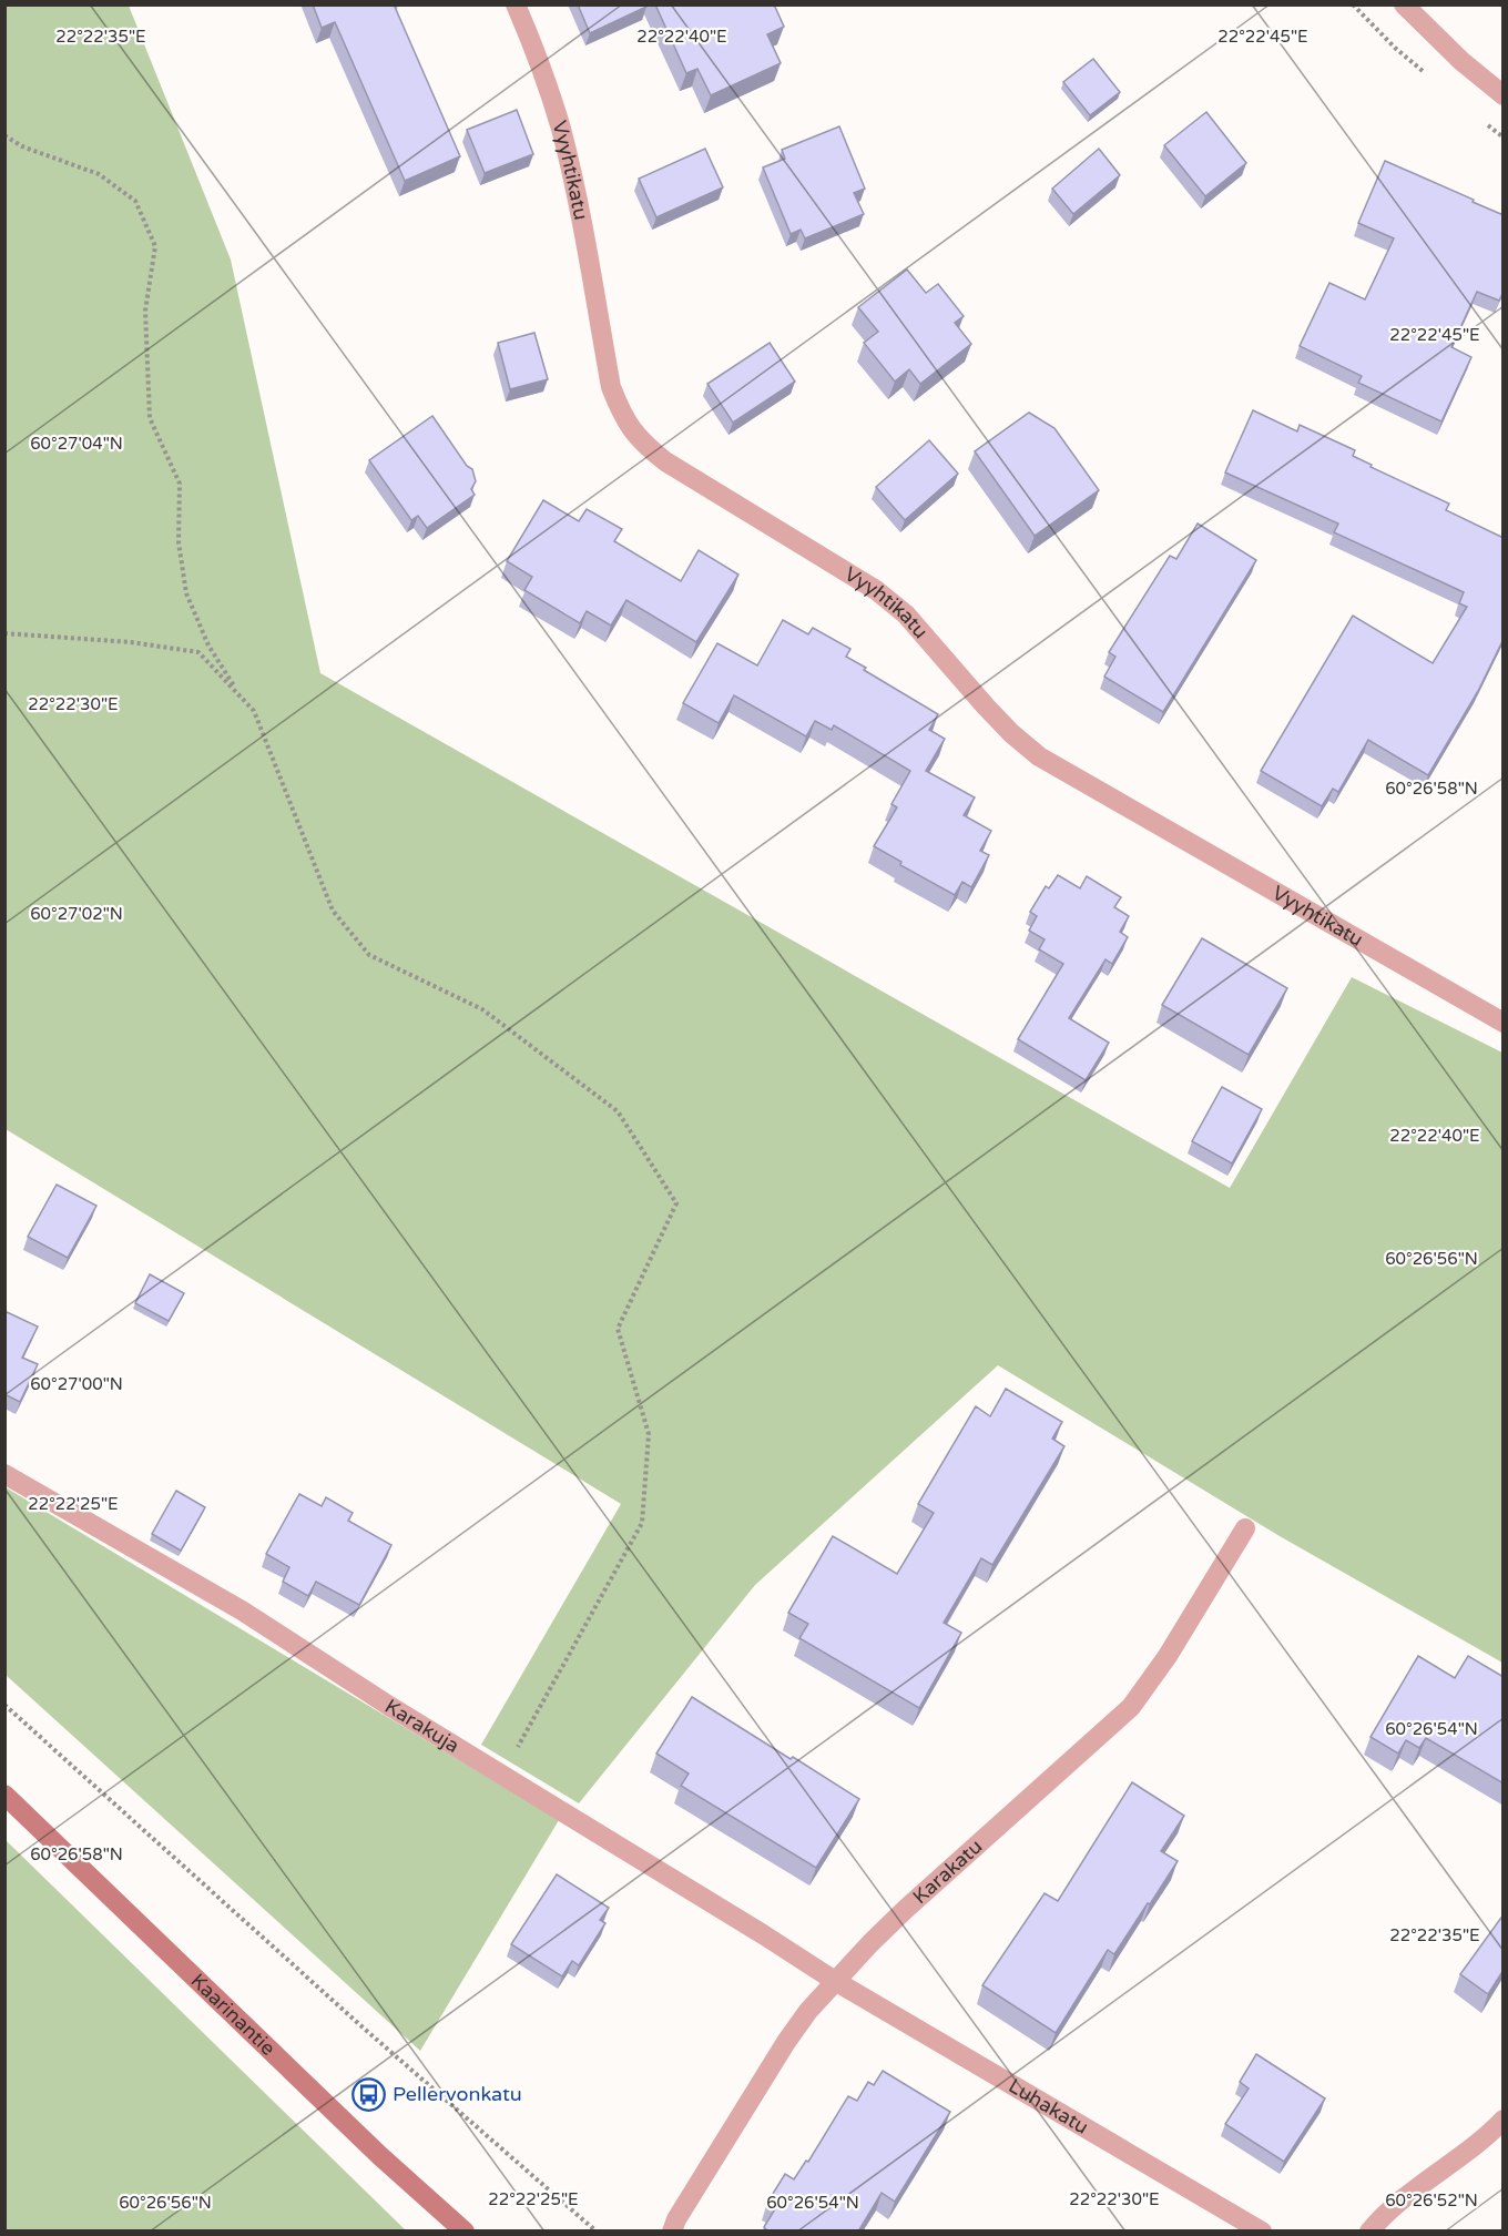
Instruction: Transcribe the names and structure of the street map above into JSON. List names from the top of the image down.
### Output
{
  "streets": {
    "main road": ["Kaarinantie"],
    "street": [
      "Vyyhtikatu",
      "Karakuja",
      "Karakatu",
      "Luhakatu"
    ]
  },
  "crossings": [
    ["Karakuja", "Karakatu"],
    ["Karakuja", "Luhakatu"],
    ["Karakatu", "Luhakatu"]
  ],
  "places": {
    "bus stop": ["Pellervonkatu"]
  },
  "coordinates": [
    "22°22'35\"E",
    "22°22'40\"E",
    "22°22'45\"E",
    "60°27'04\"N",
    "22°22'30\"E",
    "60°26'58\"N",
    "60°27'02\"N",
    "60°26'56\"N",
    "60°27'00\"N",
    "22°22'25\"E",
    "60°26'54\"N",
    "60°26'52\"N"
  ]
}
